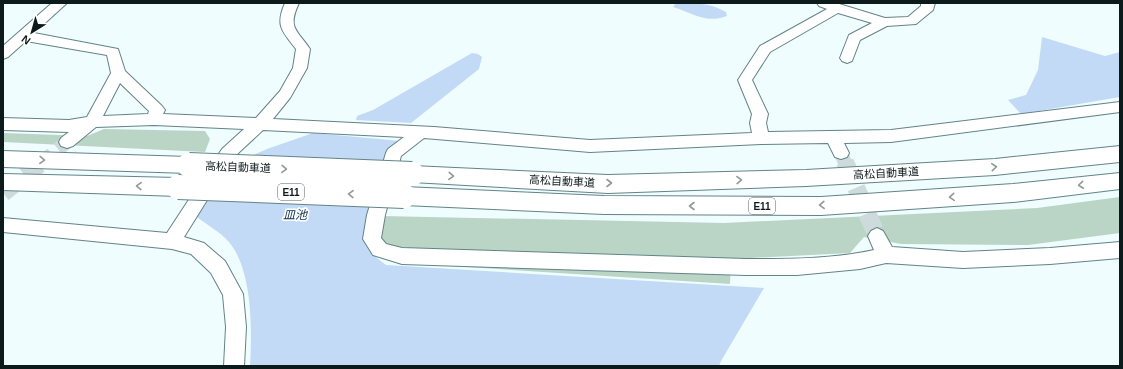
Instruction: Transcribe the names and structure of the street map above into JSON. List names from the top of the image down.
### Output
{
  "streets": {
    "highway": ["高松自動車道", "E11"]
  },
  "water": ["皿池"],
  "north": "bottom left"
}
